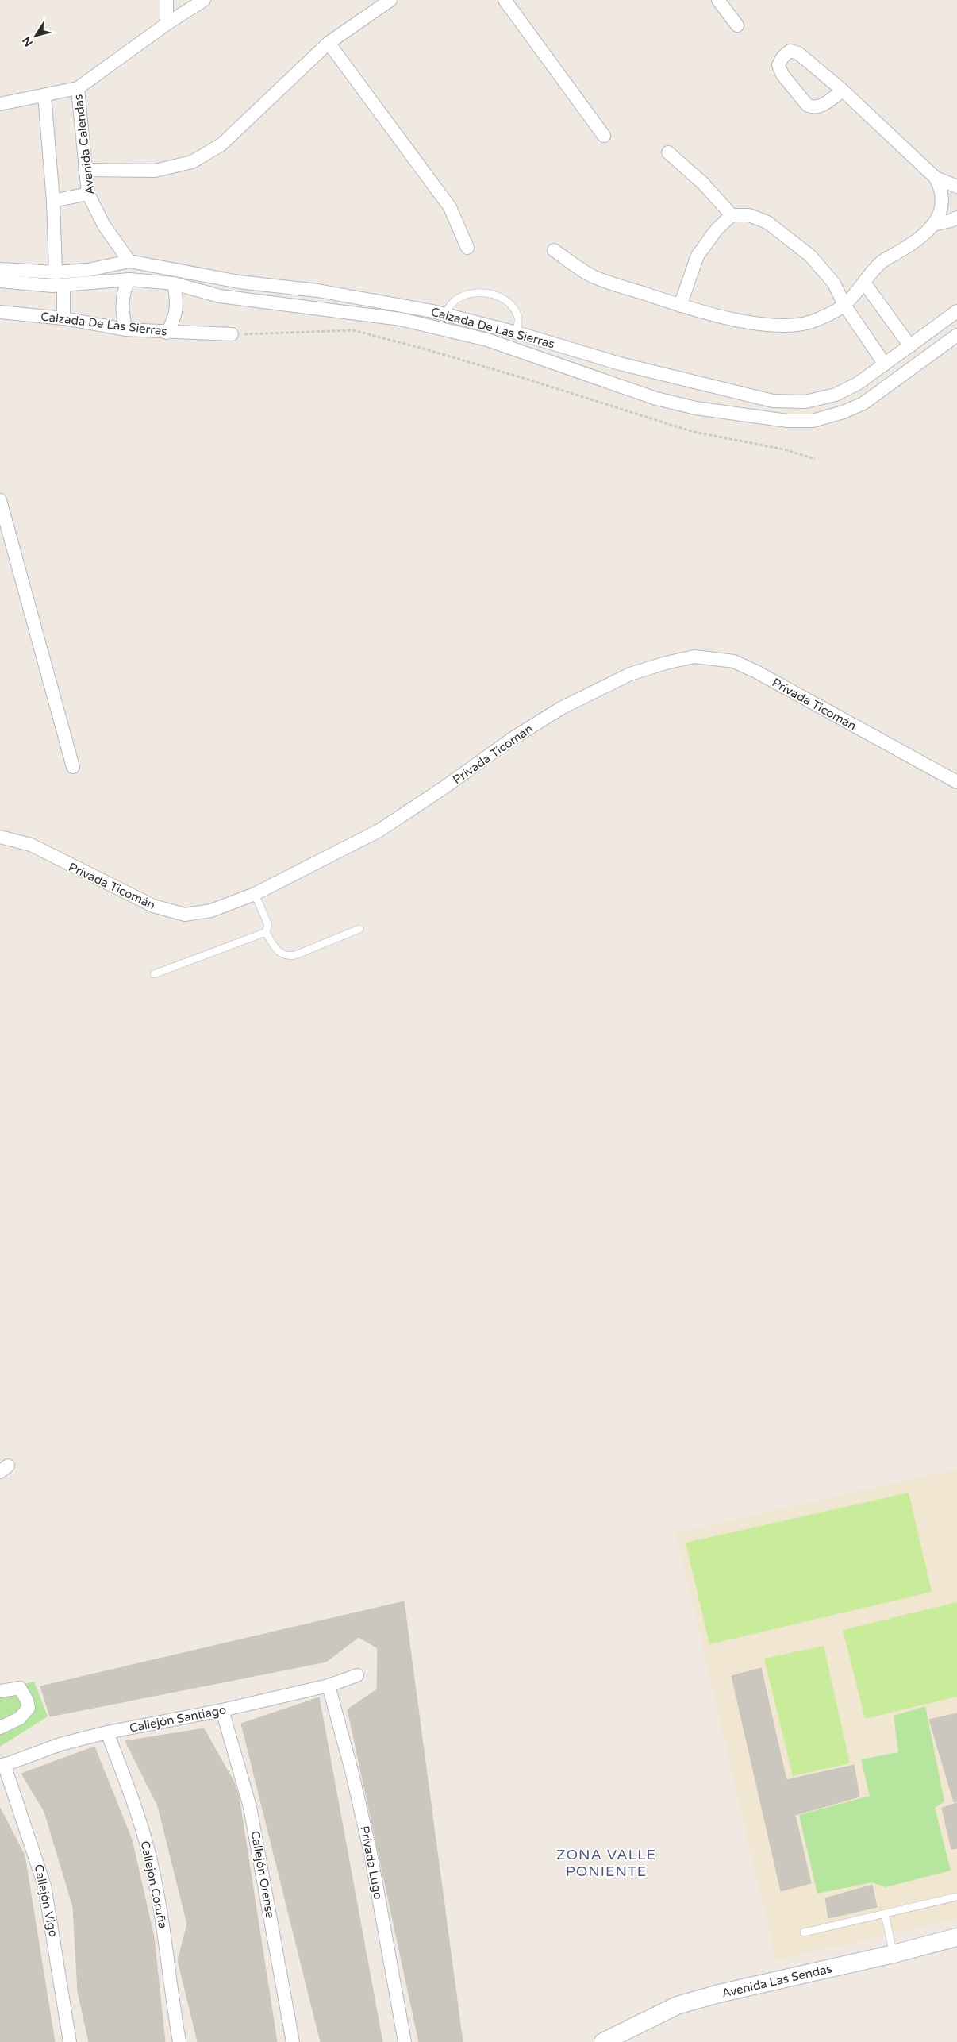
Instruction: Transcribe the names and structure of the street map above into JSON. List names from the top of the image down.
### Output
{
  "streets": {
    "street": [
      "Avenida Calendas",
      "Calzada De Las Sierras",
      "Privada Ticomán",
      "Callejón Santiago",
      "Privada Lugo",
      "Callejón Orense",
      "Callejón Coruña",
      "Callejón Vigo",
      "Avenida Las Sendas"
    ]
  },
  "crossings": [
    ["Avenida Calendas", "Calzada De Las Sierras"],
    ["Callejón Santiago", "Privada Lugo"],
    ["Callejón Santiago", "Callejón Orense"],
    ["Callejón Santiago", "Callejón Coruña"],
    ["Callejón Santiago", "Callejón Vigo"]
  ],
  "districts": ["ZONA VALLE PONIENTE"],
  "north": "bottom left"
}
